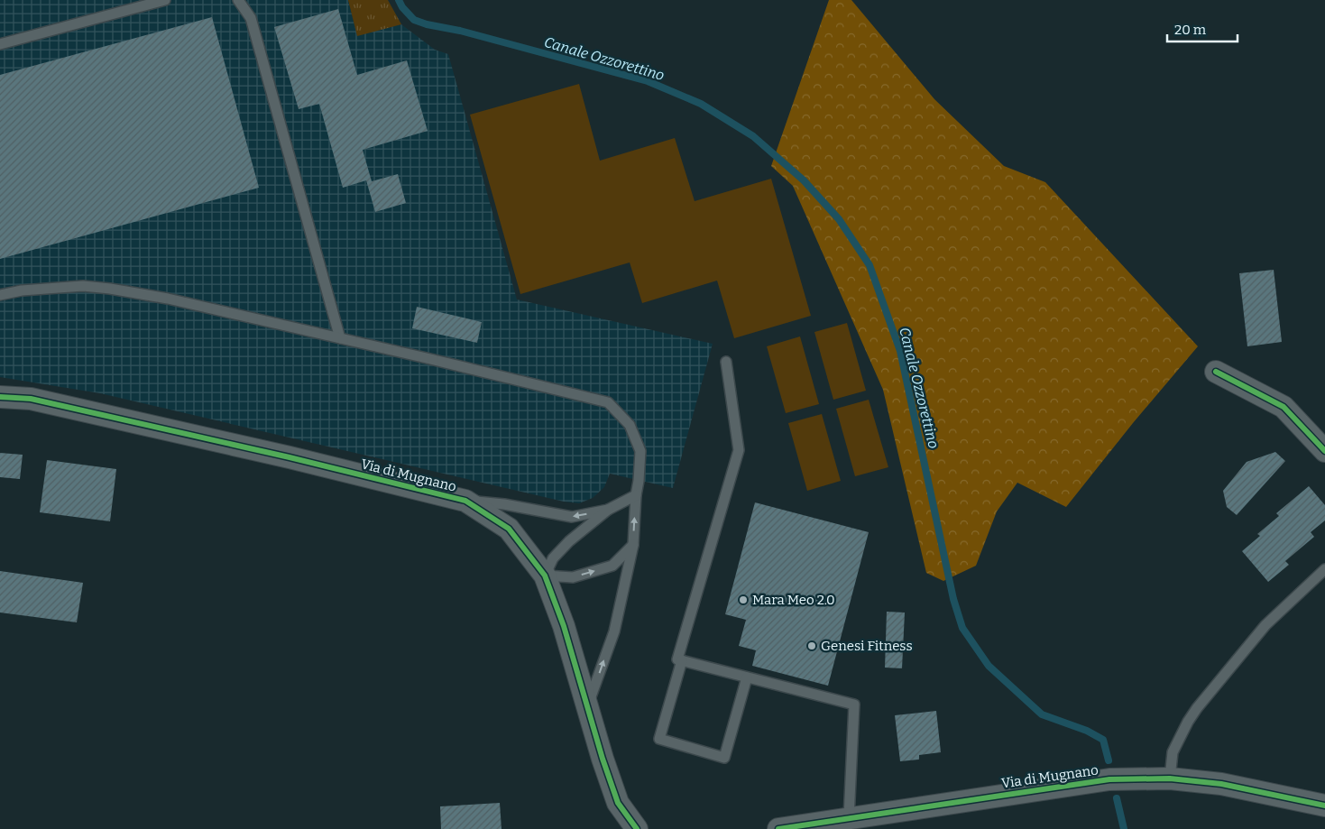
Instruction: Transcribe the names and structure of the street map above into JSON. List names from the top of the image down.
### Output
{
  "streets": {
    "street": ["Via di Mugnano"]
  },
  "water": ["Canale Ozzorettino"],
  "places": ["Mara Meo 2.0", "Genesi Fitness"],
  "scale_bar": "20 m"
}
